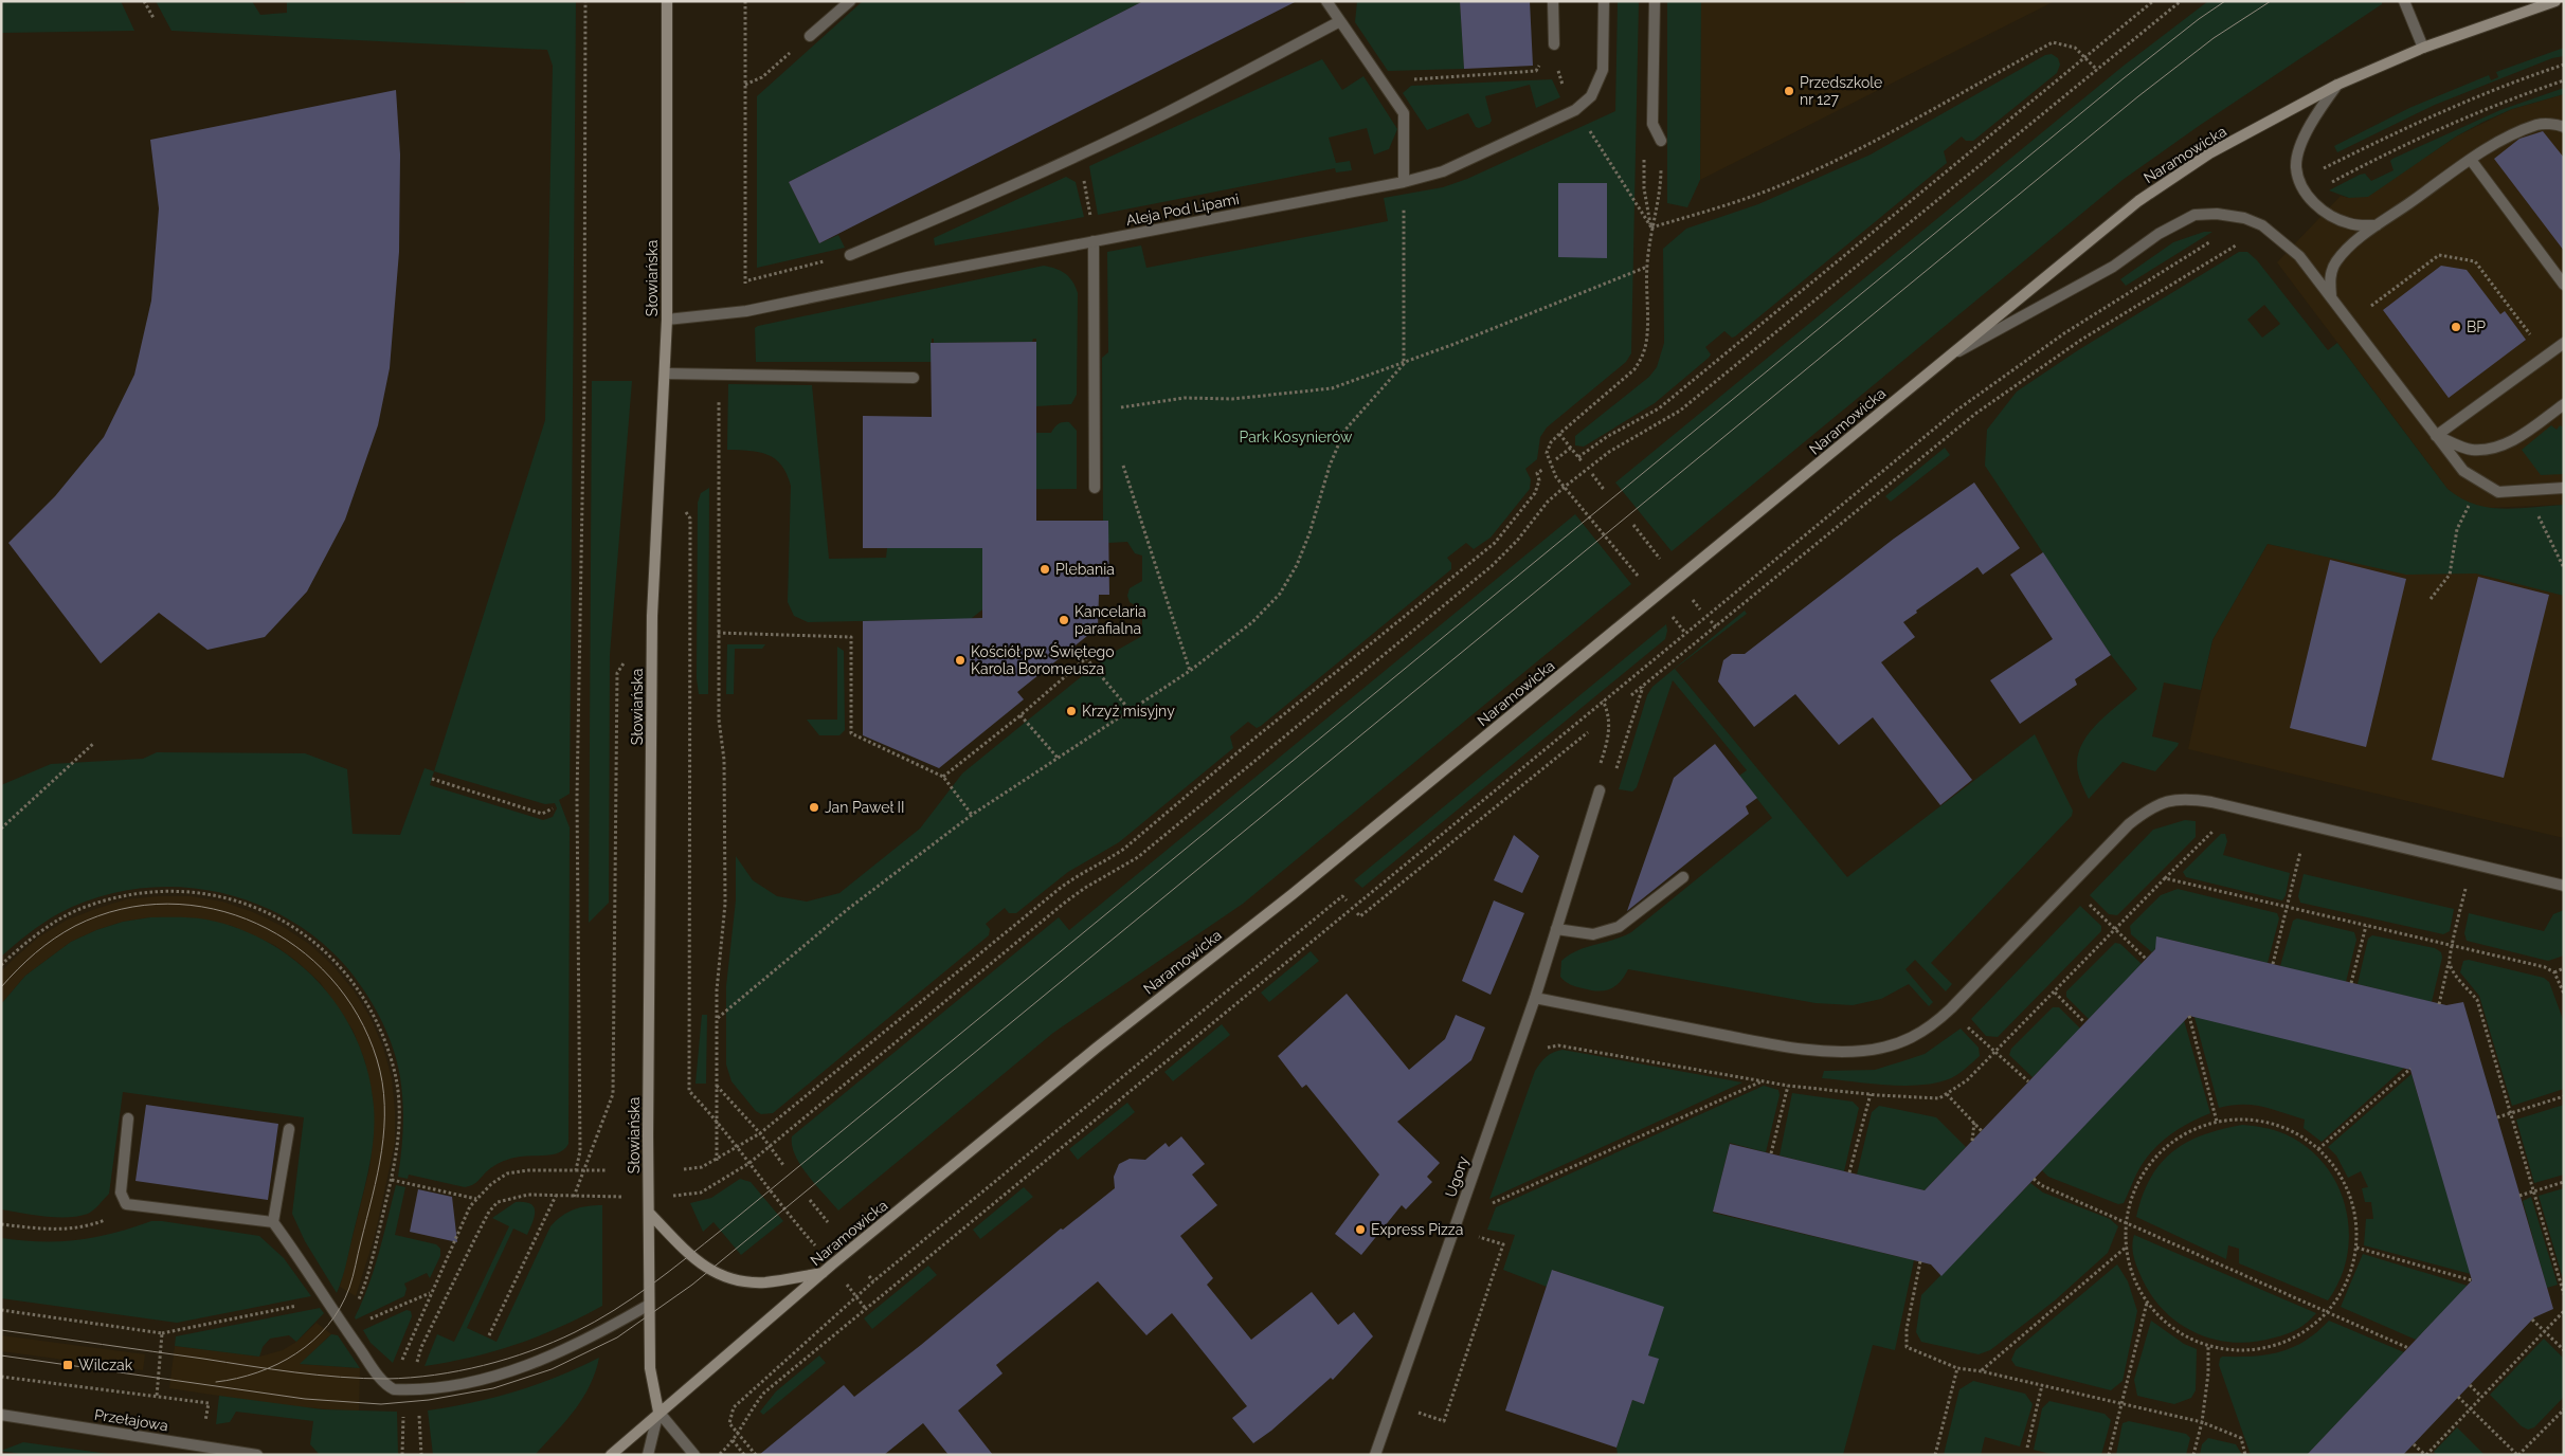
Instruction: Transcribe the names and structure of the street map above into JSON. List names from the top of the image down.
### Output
{
  "streets": {
    "street": [
      "Naramowicka",
      "Aleja Pod Lipami",
      "Słowiańska",
      "Ugory",
      "Przełajowa"
    ]
  },
  "crossings": [
    ["Naramowicka", "Słowiańska"],
    ["Aleja Pod Lipami", "Słowiańska"]
  ],
  "parks": ["Park Kosynierów"],
  "places": {
    "other": [
      "Przedszkole nr 127",
      "BP",
      "Plebania",
      "Kancelaria parafialna",
      "Kościół pw. Świętego Karola Boromeusza",
      "Krzyż misyjny",
      "Jan Paweł II",
      "Express Pizza"
    ],
    "transit": ["Wilczak"]
  }
}
